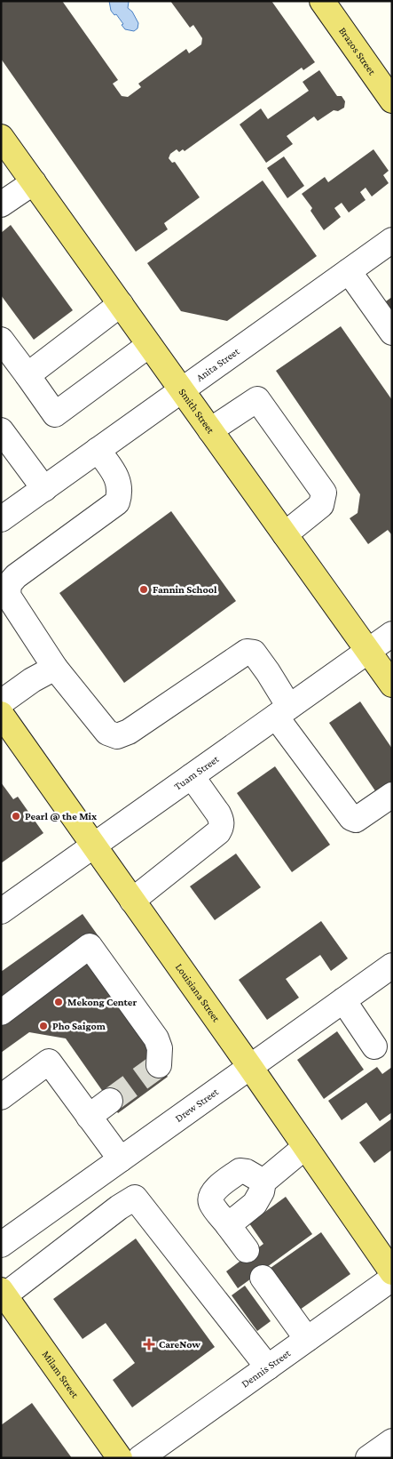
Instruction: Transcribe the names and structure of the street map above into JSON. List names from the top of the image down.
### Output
{
  "streets": {
    "main road": [
      "Brazos Street",
      "Smith Street",
      "Louisiana Street",
      "Milam Street"
    ],
    "street": [
      "Anita Street",
      "Tuam Street",
      "Drew Street",
      "Dennis Street"
    ]
  },
  "crossings": [
    ["Anita Street", "Smith Street"],
    ["Smith Street", "Tuam Street"],
    ["Tuam Street", "Louisiana Street"],
    ["Louisiana Street", "Drew Street"]
  ],
  "places": {
    "other": [
      "Fannin School",
      "Pearl @ the Mix",
      "Mekong Center",
      "Pho Saigom"
    ],
    "health": ["CareNow"]
  }
}
